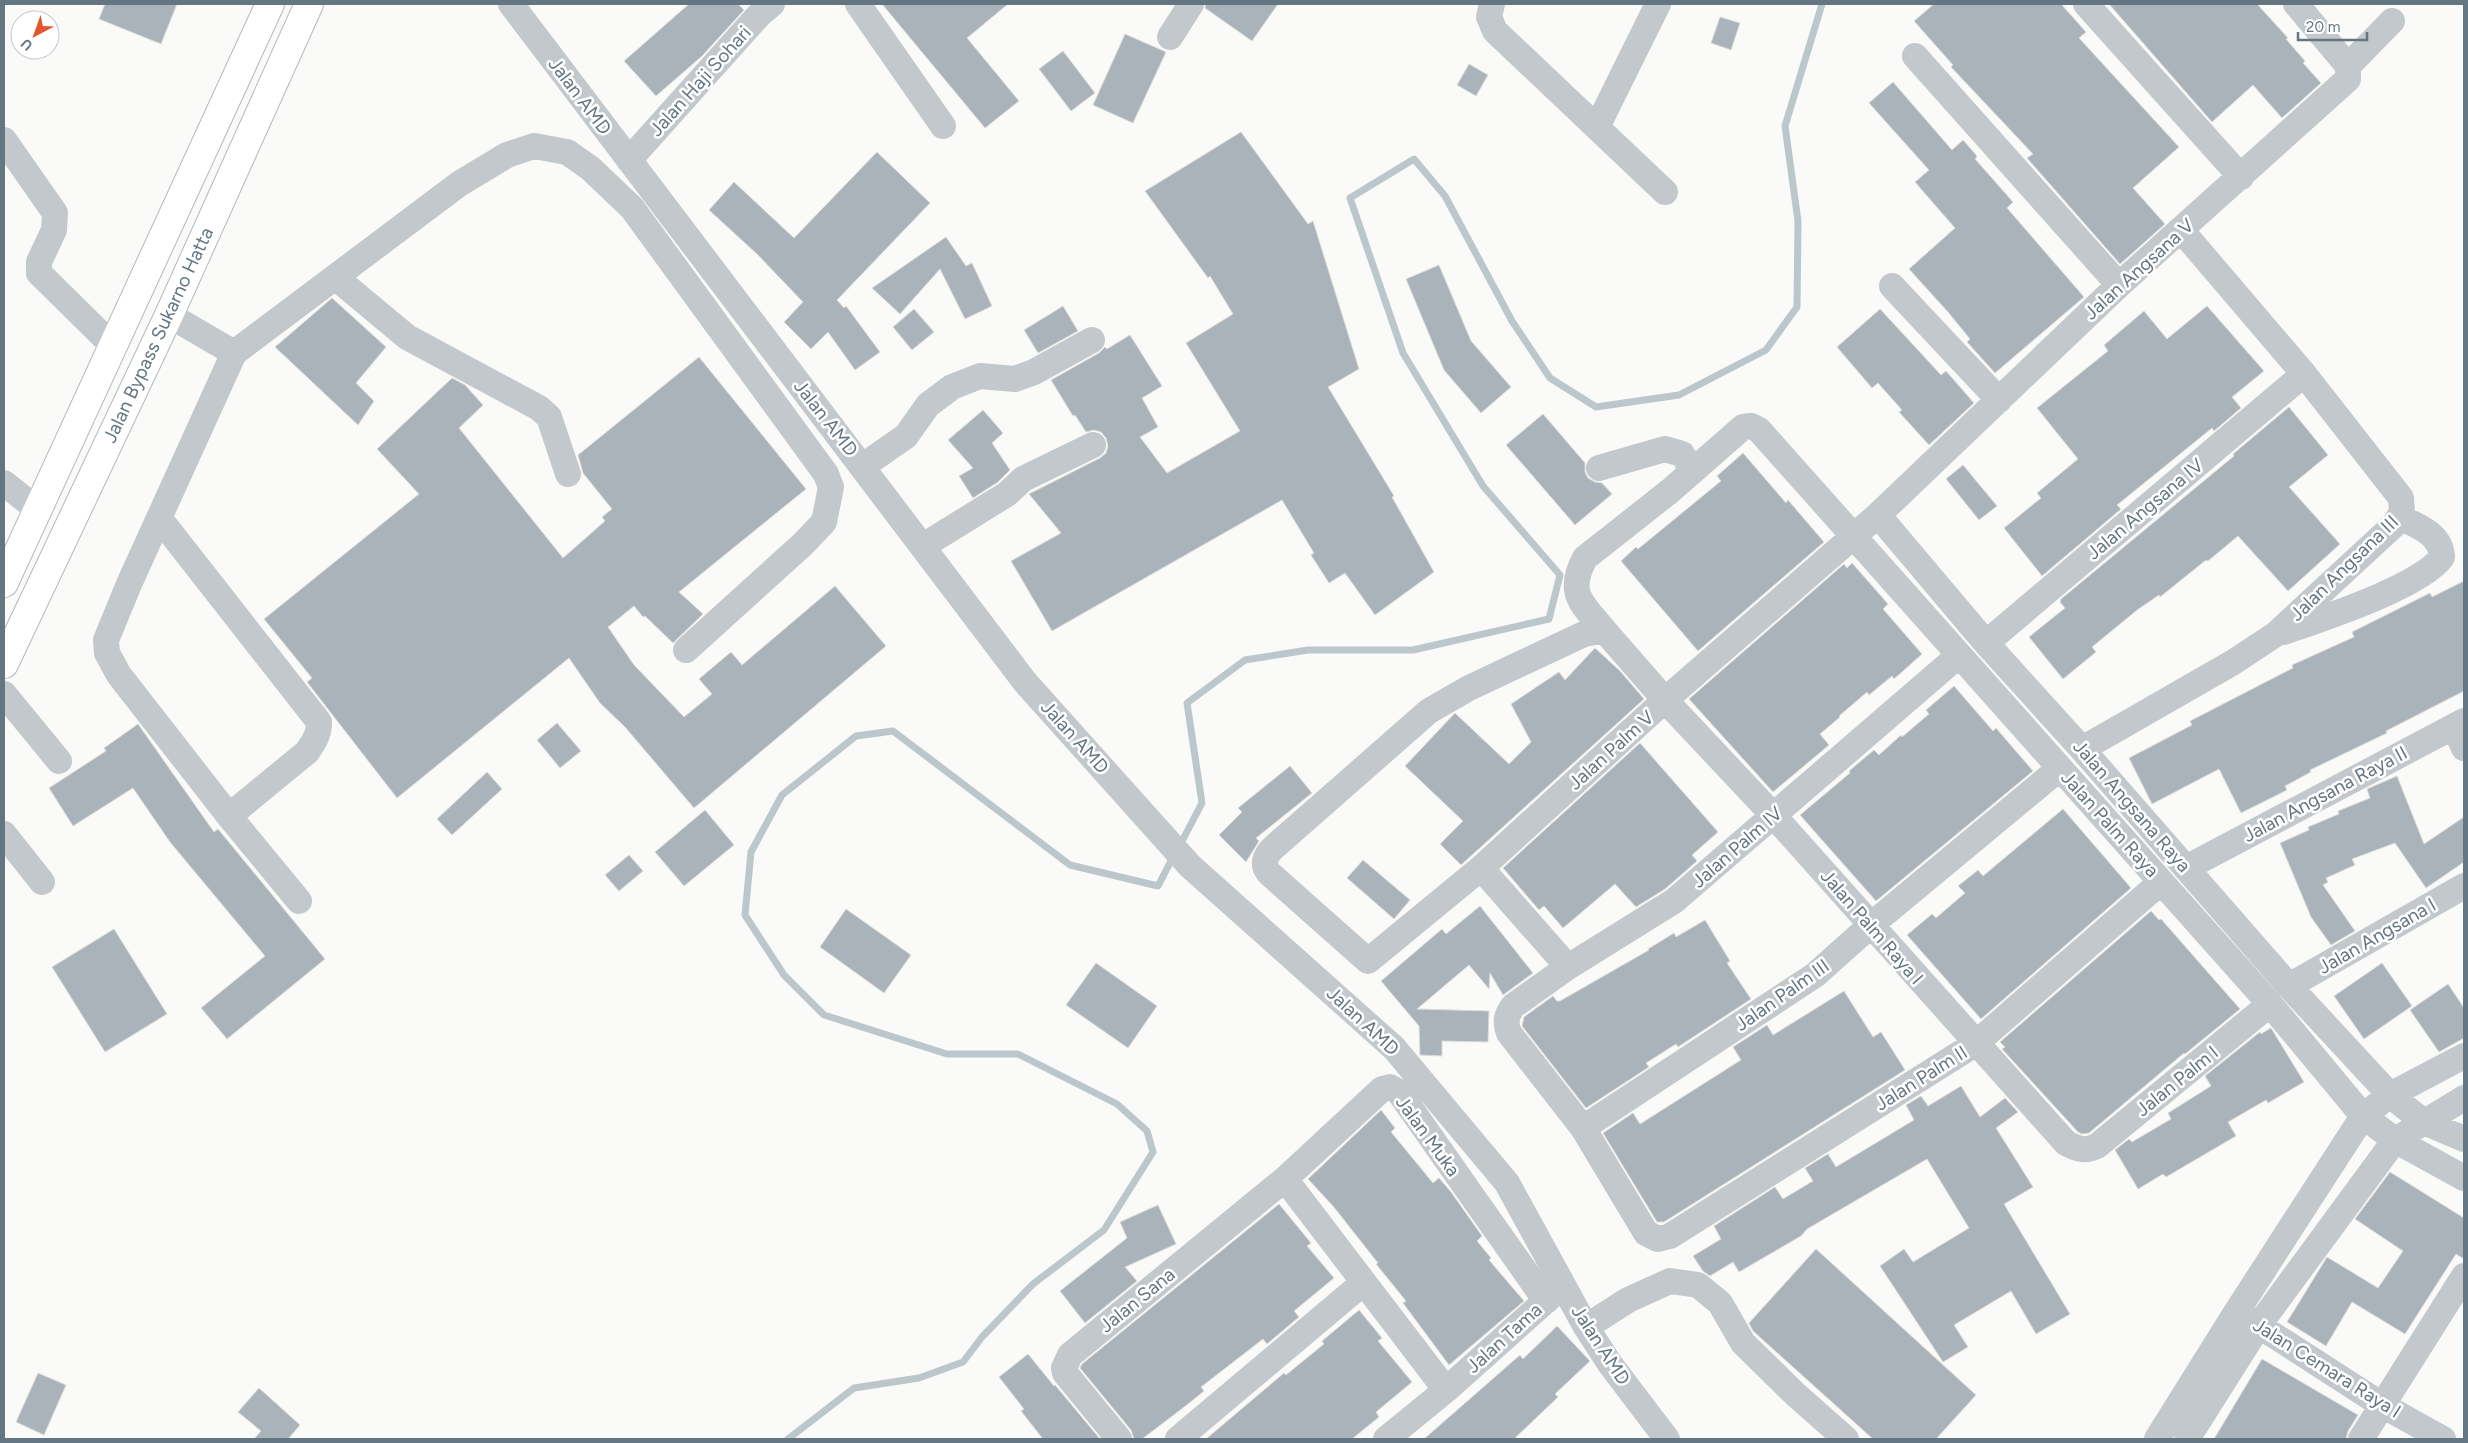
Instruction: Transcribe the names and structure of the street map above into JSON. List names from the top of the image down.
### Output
{
  "streets": {
    "highway": ["Jalan Bypass Sukarno Hatta"],
    "street": [
      "Jalan Haji Sohari",
      "Jalan AMD",
      "Jalan Angsana V",
      "Jalan Angsana IV",
      "Jalan Angsana III",
      "Jalan Palm V",
      "Jalan Angsana Raya II",
      "Jalan Angsana Raya",
      "Jalan Palm Raya",
      "Jalan Palm IV",
      "Jalan Palm Raya I",
      "Jalan Angsana I",
      "Jalan Palm III",
      "Jalan Palm II",
      "Jalan Palm I",
      "Jalan Muka",
      "Jalan Sana",
      "Jalan Tama",
      "Jalan Cemara Raya I"
    ]
  },
  "crossings": [
    ["Jalan Haji Sohari", "Jalan AMD"],
    ["Jalan AMD", "Jalan Muka"],
    ["Jalan AMD", "Jalan Tama"],
    ["Jalan Angsana V", "Jalan Angsana III"],
    ["Jalan Angsana V", "Jalan Palm V"],
    ["Jalan Angsana V", "Jalan Angsana Raya"],
    ["Jalan Angsana IV", "Jalan Angsana III"],
    ["Jalan Angsana IV", "Jalan Angsana Raya"],
    ["Jalan Angsana III", "Jalan Angsana Raya"],
    ["Jalan Palm V", "Jalan Angsana Raya"],
    ["Jalan Palm V", "Jalan Palm Raya"],
    ["Jalan Palm V", "Jalan Palm Raya I"],
    ["Jalan Angsana Raya II", "Jalan Angsana Raya"],
    ["Jalan Angsana Raya", "Jalan Angsana I"],
    ["Jalan Palm Raya", "Jalan Palm IV"],
    ["Jalan Palm Raya", "Jalan Palm Raya I"],
    ["Jalan Palm Raya", "Jalan Palm III"],
    ["Jalan Palm Raya", "Jalan Palm II"],
    ["Jalan Palm Raya", "Jalan Palm I"],
    ["Jalan Palm IV", "Jalan Palm Raya I"],
    ["Jalan Palm IV", "Jalan Palm III"],
    ["Jalan Palm IV", "Jalan Palm II"],
    ["Jalan Palm Raya I", "Jalan Palm III"],
    ["Jalan Palm Raya I", "Jalan Palm II"],
    ["Jalan Palm Raya I", "Jalan Palm I"],
    ["Jalan Palm III", "Jalan Palm II"],
    ["Jalan Muka", "Jalan Sana"],
    ["Jalan Muka", "Jalan Tama"]
  ],
  "scale_bar": "20 m",
  "north": "bottom left"
}
